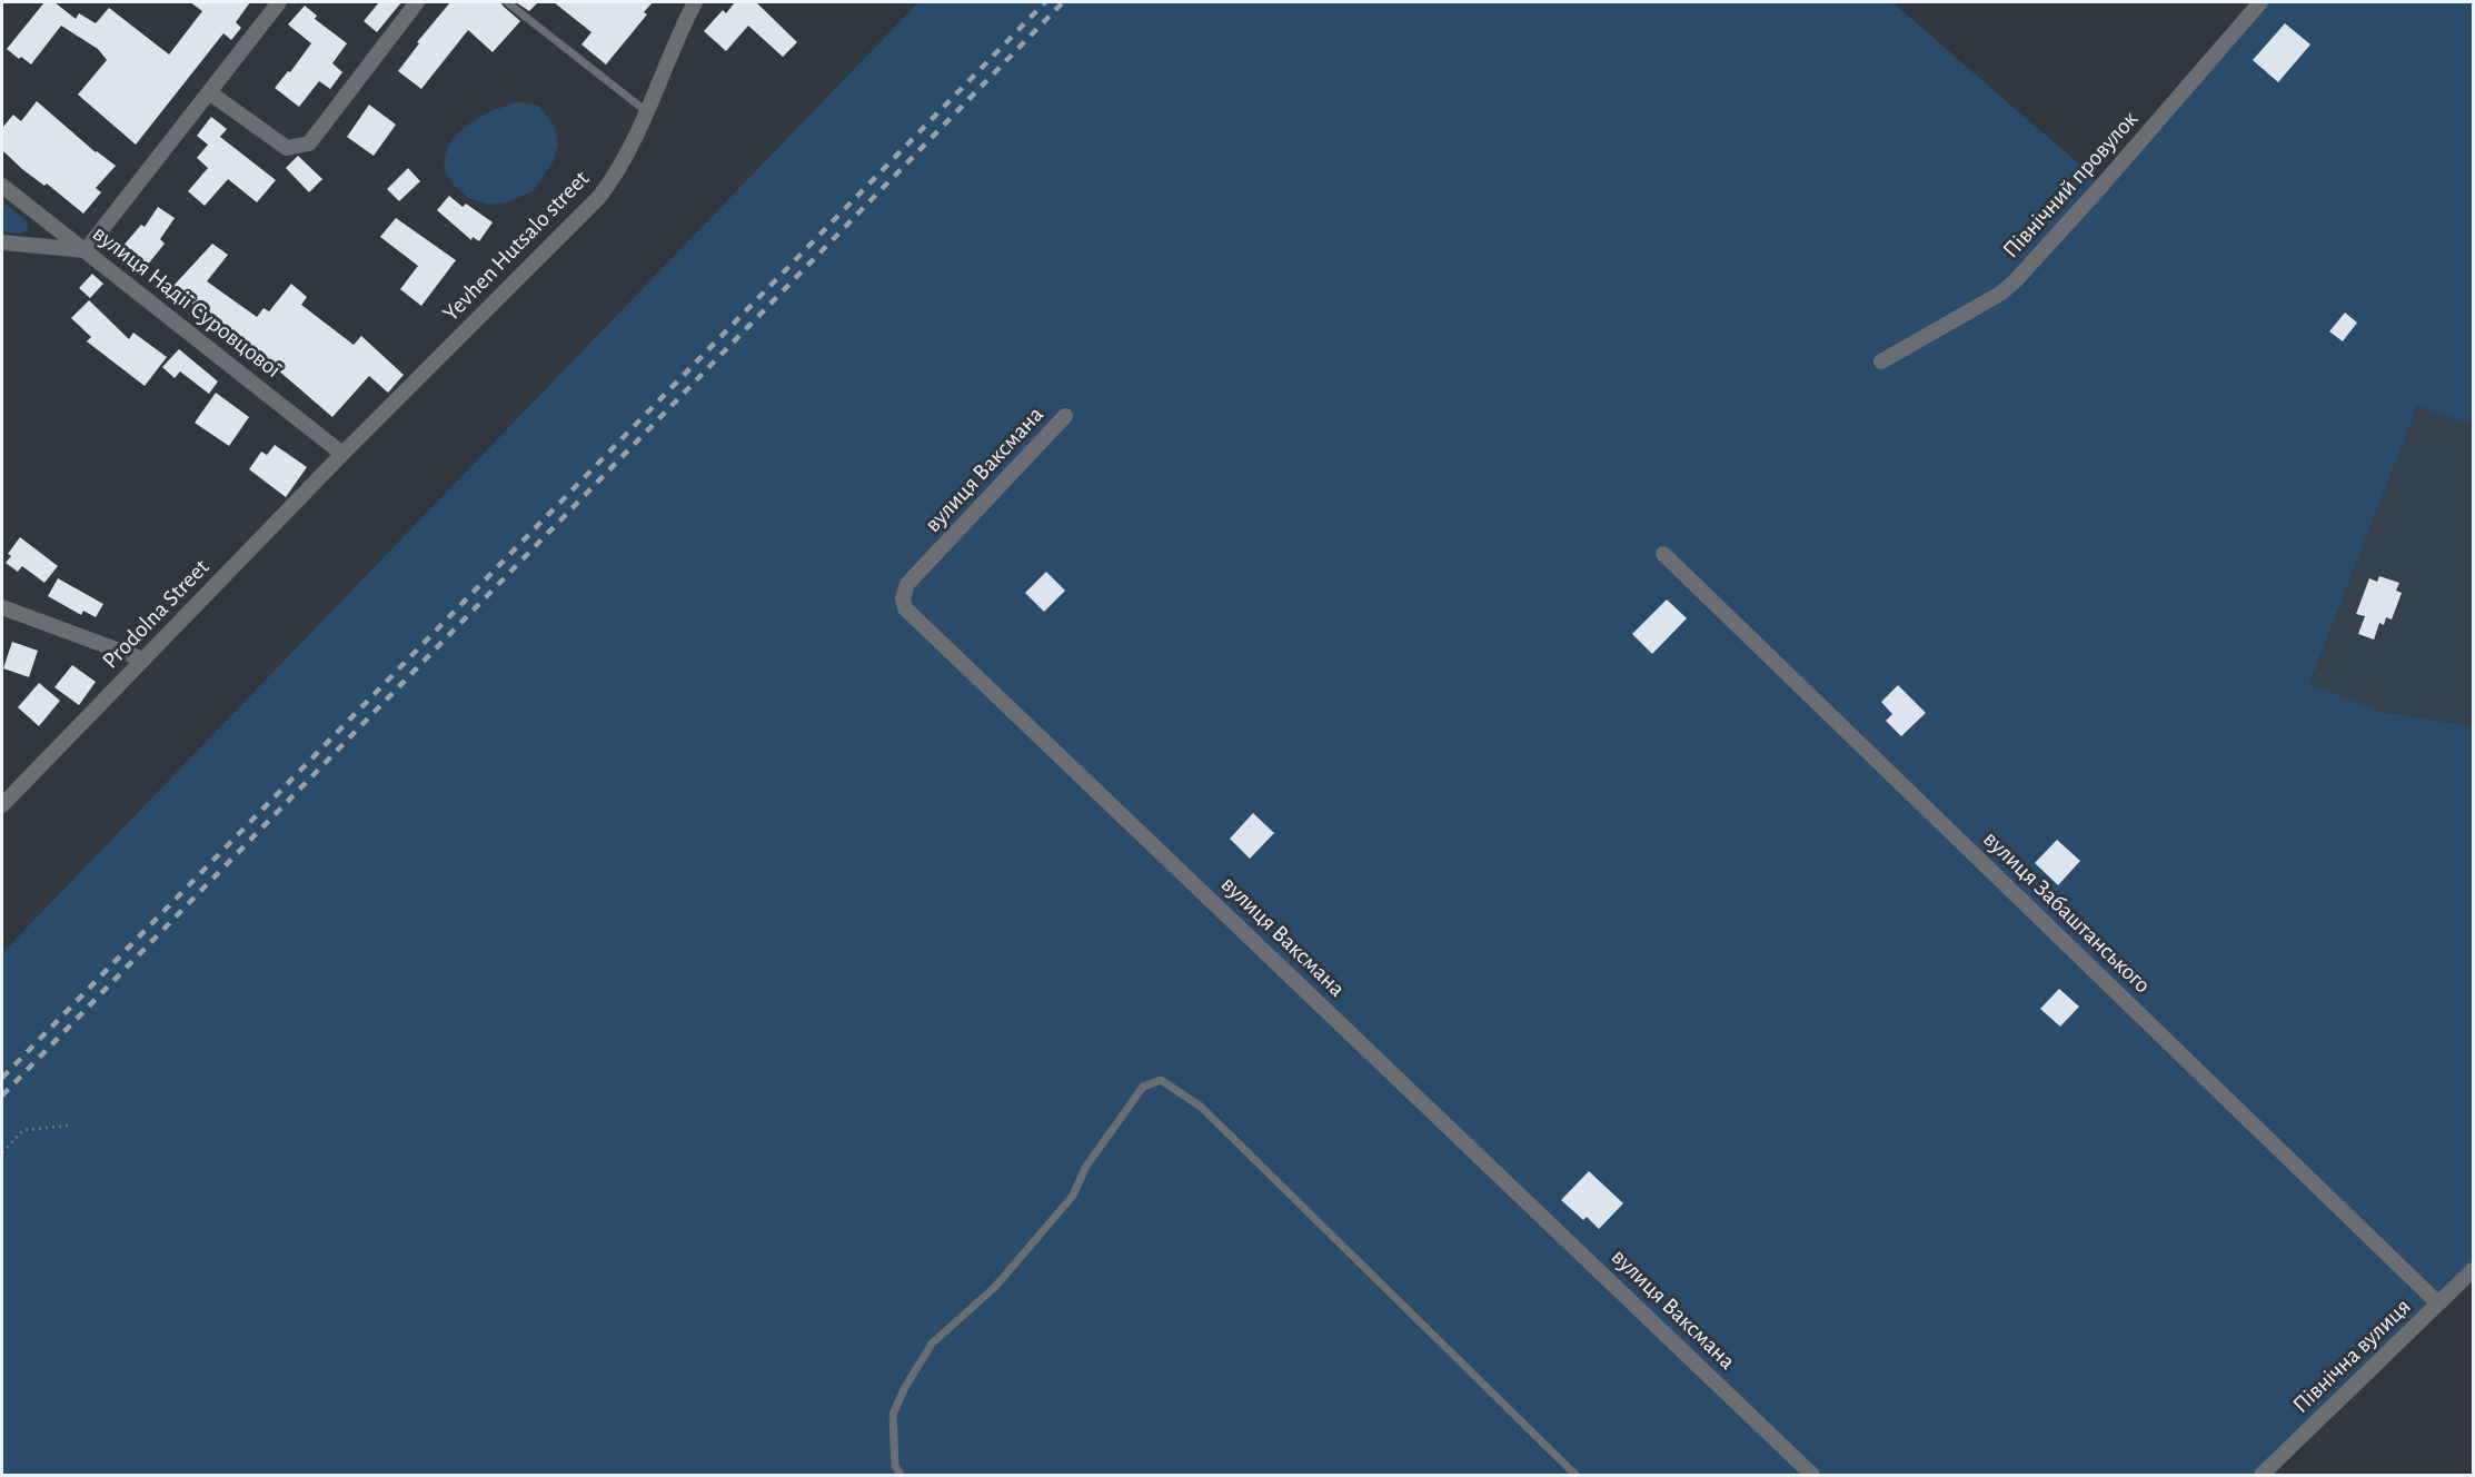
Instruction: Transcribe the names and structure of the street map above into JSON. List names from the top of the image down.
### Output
{
  "streets": {
    "street": [
      "Північний провулок",
      "Yevhen Hutsalo street",
      "вулиця Надії Суровцової",
      "вулиця Ваксмана",
      "Prodolna Street",
      "вулиця Забаштанського",
      "Північна вулиця"
    ]
  },
  "crossings": [
    ["Yevhen Hutsalo street", "вулиця Надії Суровцової"],
    ["Yevhen Hutsalo street", "Prodolna Street"],
    ["вулиця Надії Суровцової", "Prodolna Street"],
    ["вулиця Забаштанського", "Північна вулиця"]
  ]
}
